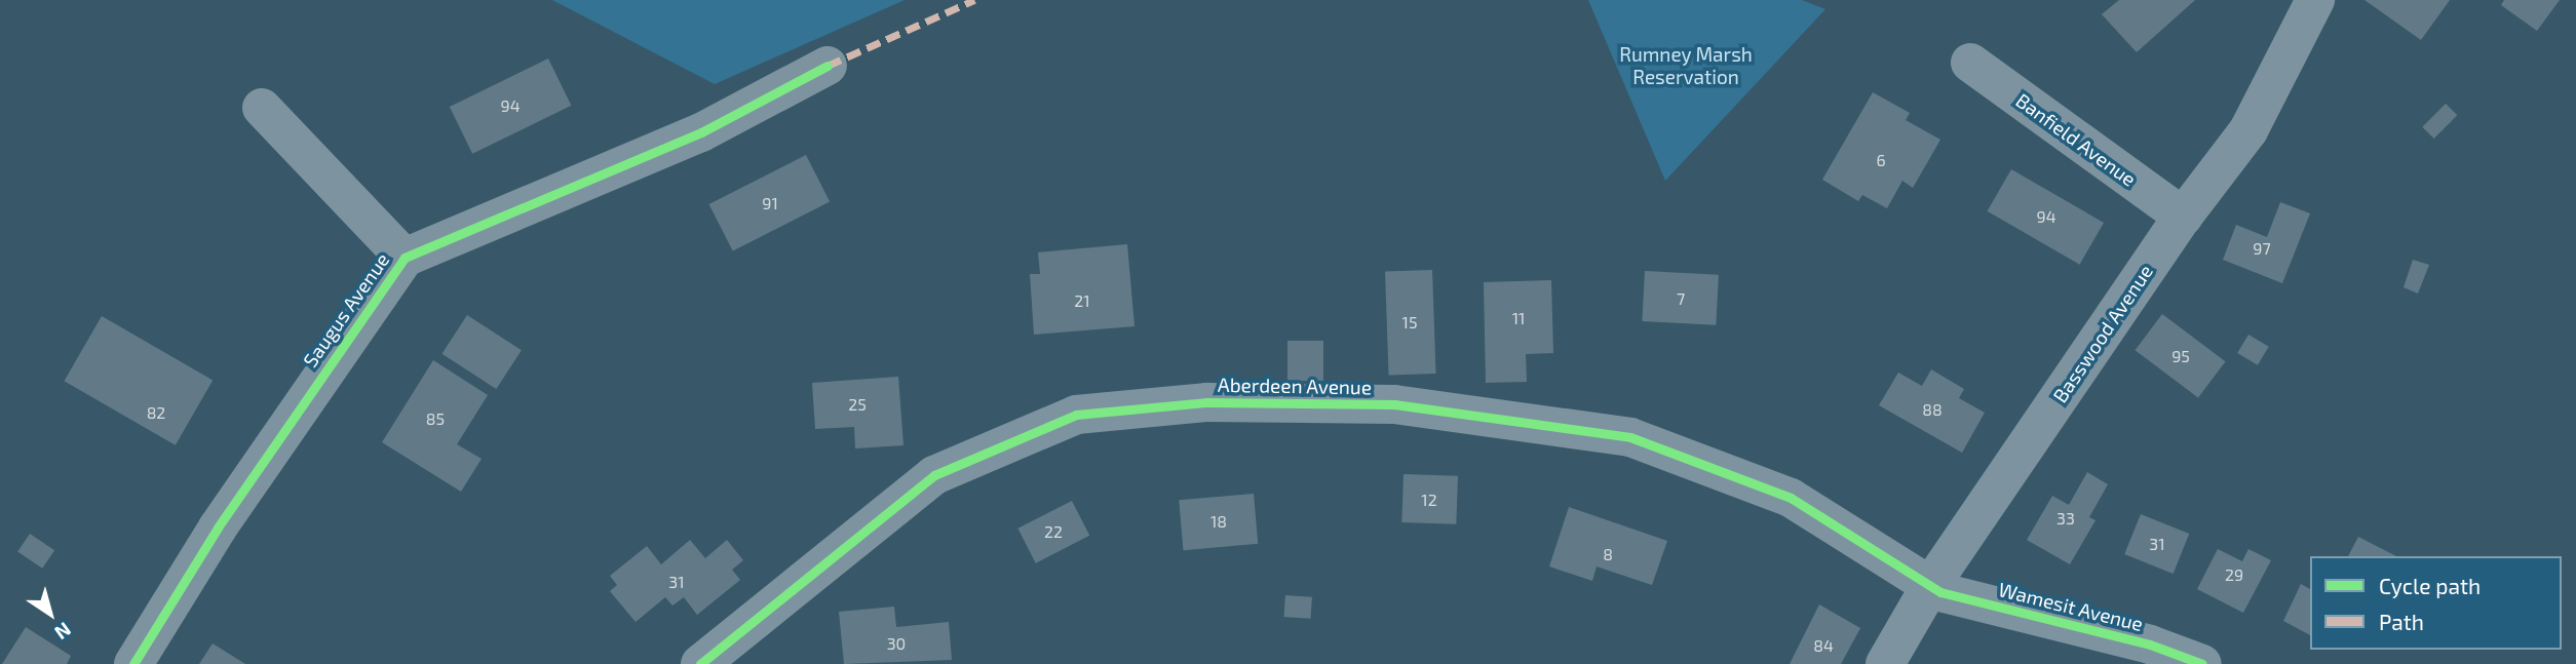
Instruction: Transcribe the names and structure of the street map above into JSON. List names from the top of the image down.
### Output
{
  "streets": {
    "street": [
      "Banfield Avenue",
      "Saugus Avenue",
      "Basswood Avenue",
      "Aberdeen Avenue",
      "Wamesit Avenue"
    ]
  },
  "crossings": [
    ["Banfield Avenue", "Basswood Avenue"],
    ["Basswood Avenue", "Aberdeen Avenue"],
    ["Basswood Avenue", "Wamesit Avenue"],
    ["Aberdeen Avenue", "Wamesit Avenue"]
  ],
  "parks": ["Rumney Marsh Reservation"],
  "house_numbers": [
    "94",
    "6",
    "91",
    "94",
    "97",
    "7",
    "21",
    "11",
    "15",
    "95",
    "25",
    "88",
    "82",
    "85",
    "12",
    "33",
    "18",
    "22",
    "31",
    "8",
    "29",
    "31",
    "30",
    "84"
  ],
  "legend": ["Cycle path", "Path"],
  "north": "bottom right"
}
